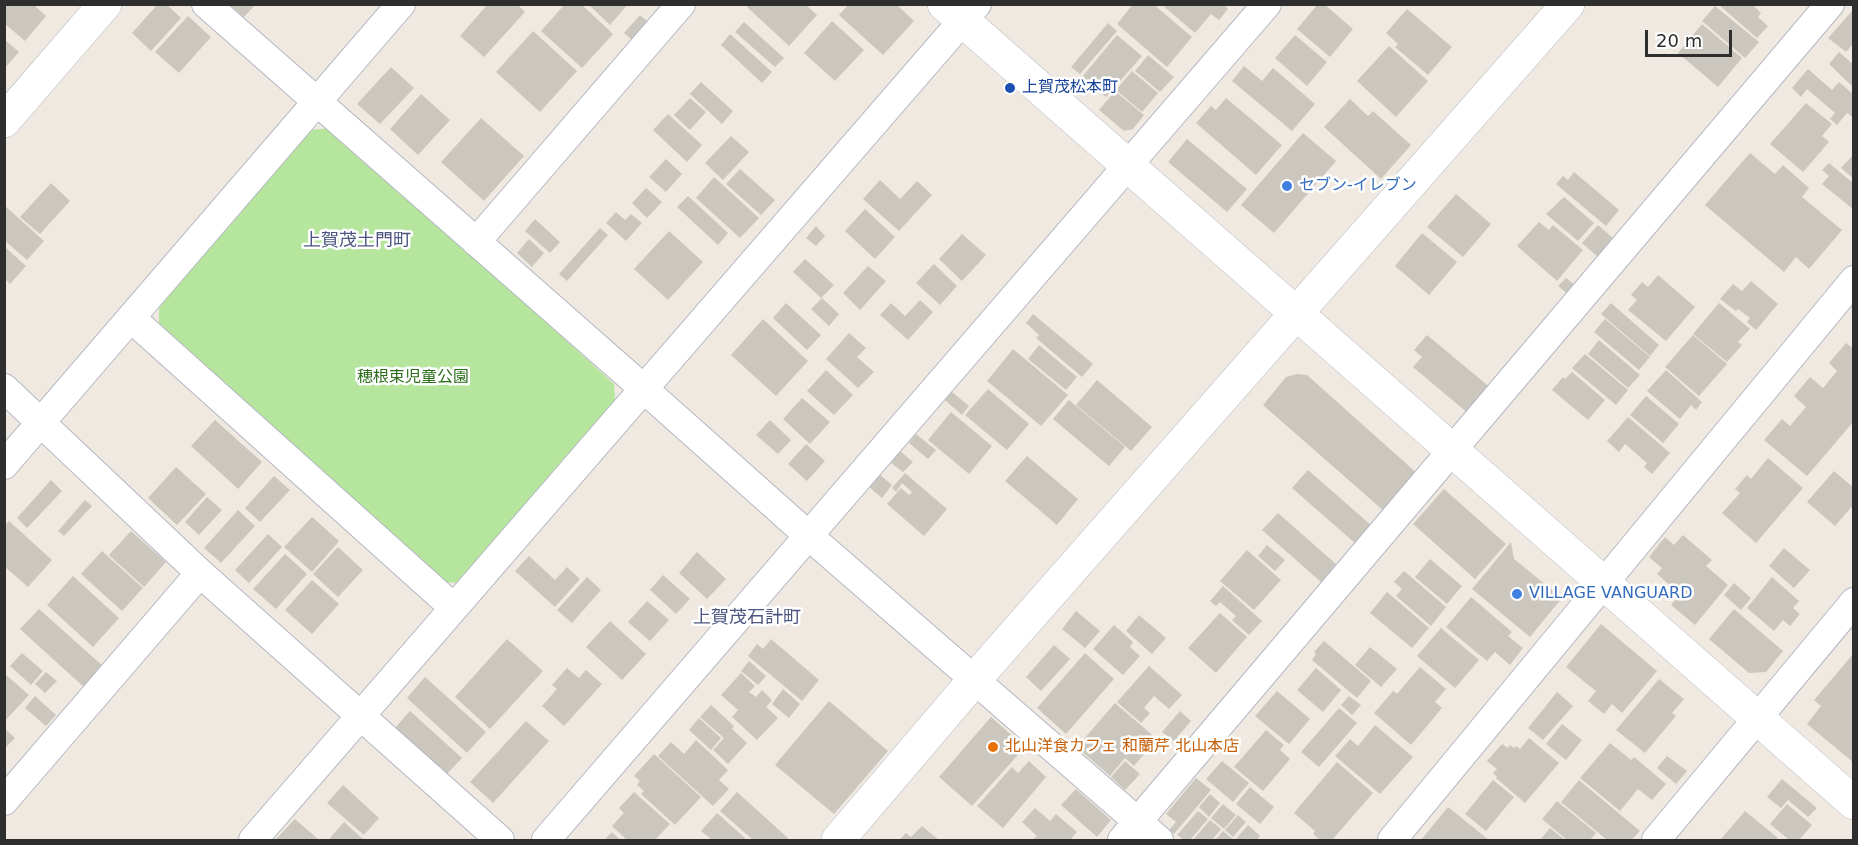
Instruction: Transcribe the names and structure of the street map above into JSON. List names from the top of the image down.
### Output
{
  "districts": ["上賀茂土門町", "上賀茂石計町"],
  "parks": ["穂根束児童公園"],
  "places": [
    "上賀茂松本町",
    "セブン-イレブン",
    "VILLAGE VANGUARD",
    "北山洋食カフェ 和蘭芹 北山本店"
  ],
  "scale_bar": "20 m"
}
